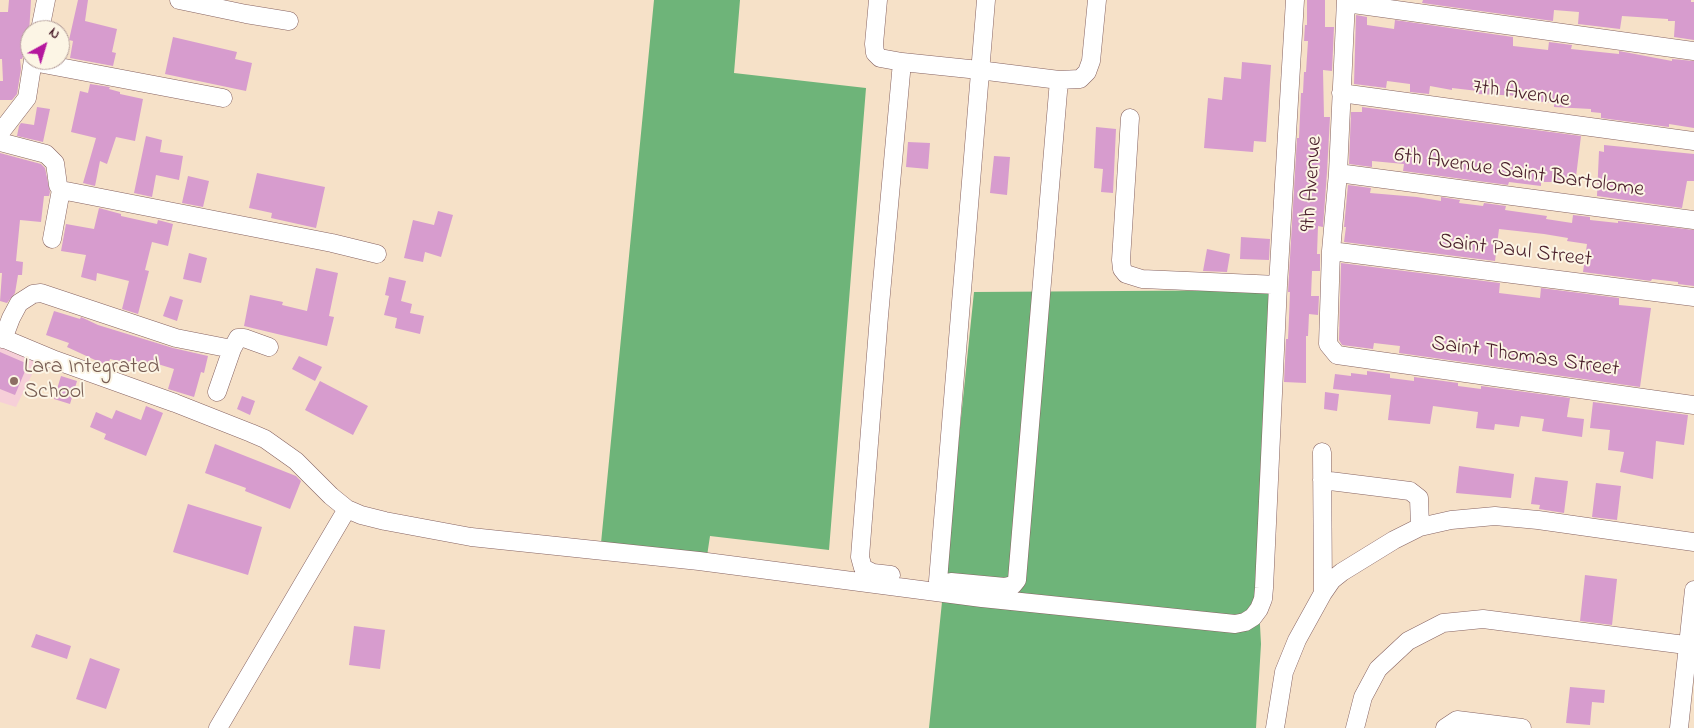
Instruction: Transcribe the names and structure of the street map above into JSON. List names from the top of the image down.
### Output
{
  "streets": {
    "street": [
      "7th Avenue",
      "6th Avenue Saint Bartolome",
      "9th Avenue",
      "Saint Paul Street",
      "Saint Thomas Street"
    ]
  },
  "crossings": [
    ["7th Avenue", "9th Avenue"],
    ["6th Avenue Saint Bartolome", "9th Avenue"],
    ["9th Avenue", "Saint Paul Street"],
    ["9th Avenue", "Saint Thomas Street"]
  ],
  "places": ["Lara Integrated School"],
  "north": "top right"
}
